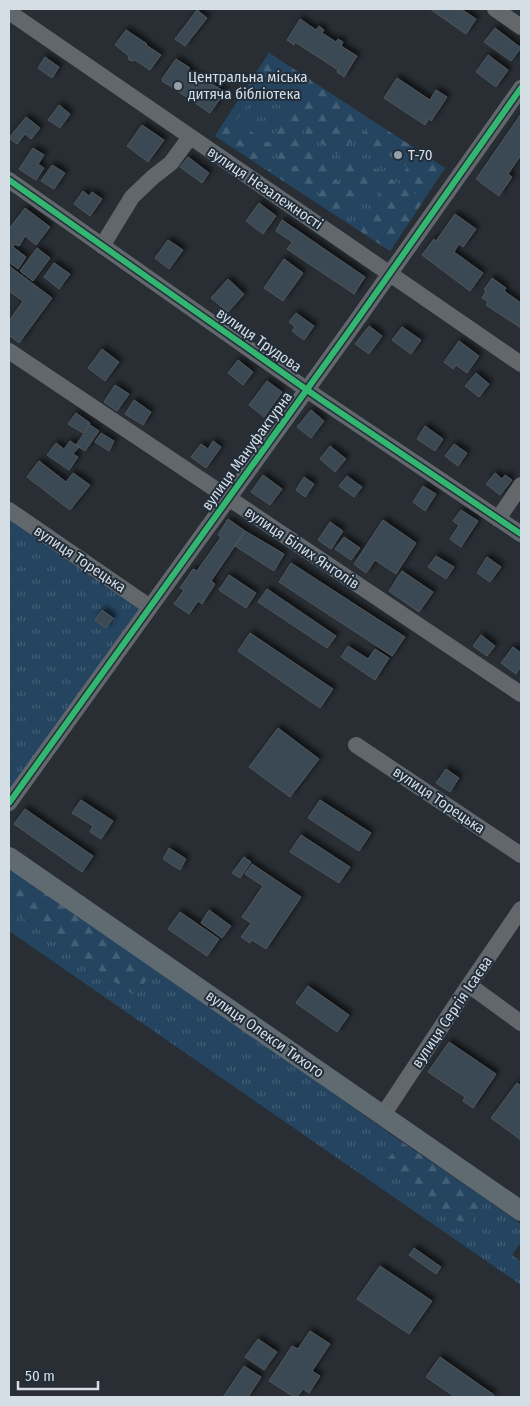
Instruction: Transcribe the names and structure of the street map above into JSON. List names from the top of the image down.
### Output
{
  "streets": {
    "main road": ["вулиця Олекси Тихого"],
    "street": [
      "вулиця Незалежності",
      "вулиця Трудова",
      "вулиця Мануфактурна",
      "вулиця Білих Янголів",
      "вулиця Торецька",
      "вулиця Сергія Ісаєва"
    ]
  },
  "crossings": [
    ["вулиця Незалежності", "вулиця Мануфактурна"],
    ["вулиця Трудова", "вулиця Мануфактурна"],
    ["вулиця Мануфактурна", "вулиця Білих Янголів"],
    ["вулиця Мануфактурна", "вулиця Торецька"],
    ["вулиця Сергія Ісаєва", "вулиця Олекси Тихого"]
  ],
  "places": ["Центральна міська дитяча бібліотека", "Т-70"],
  "scale_bar": "50 m"
}
